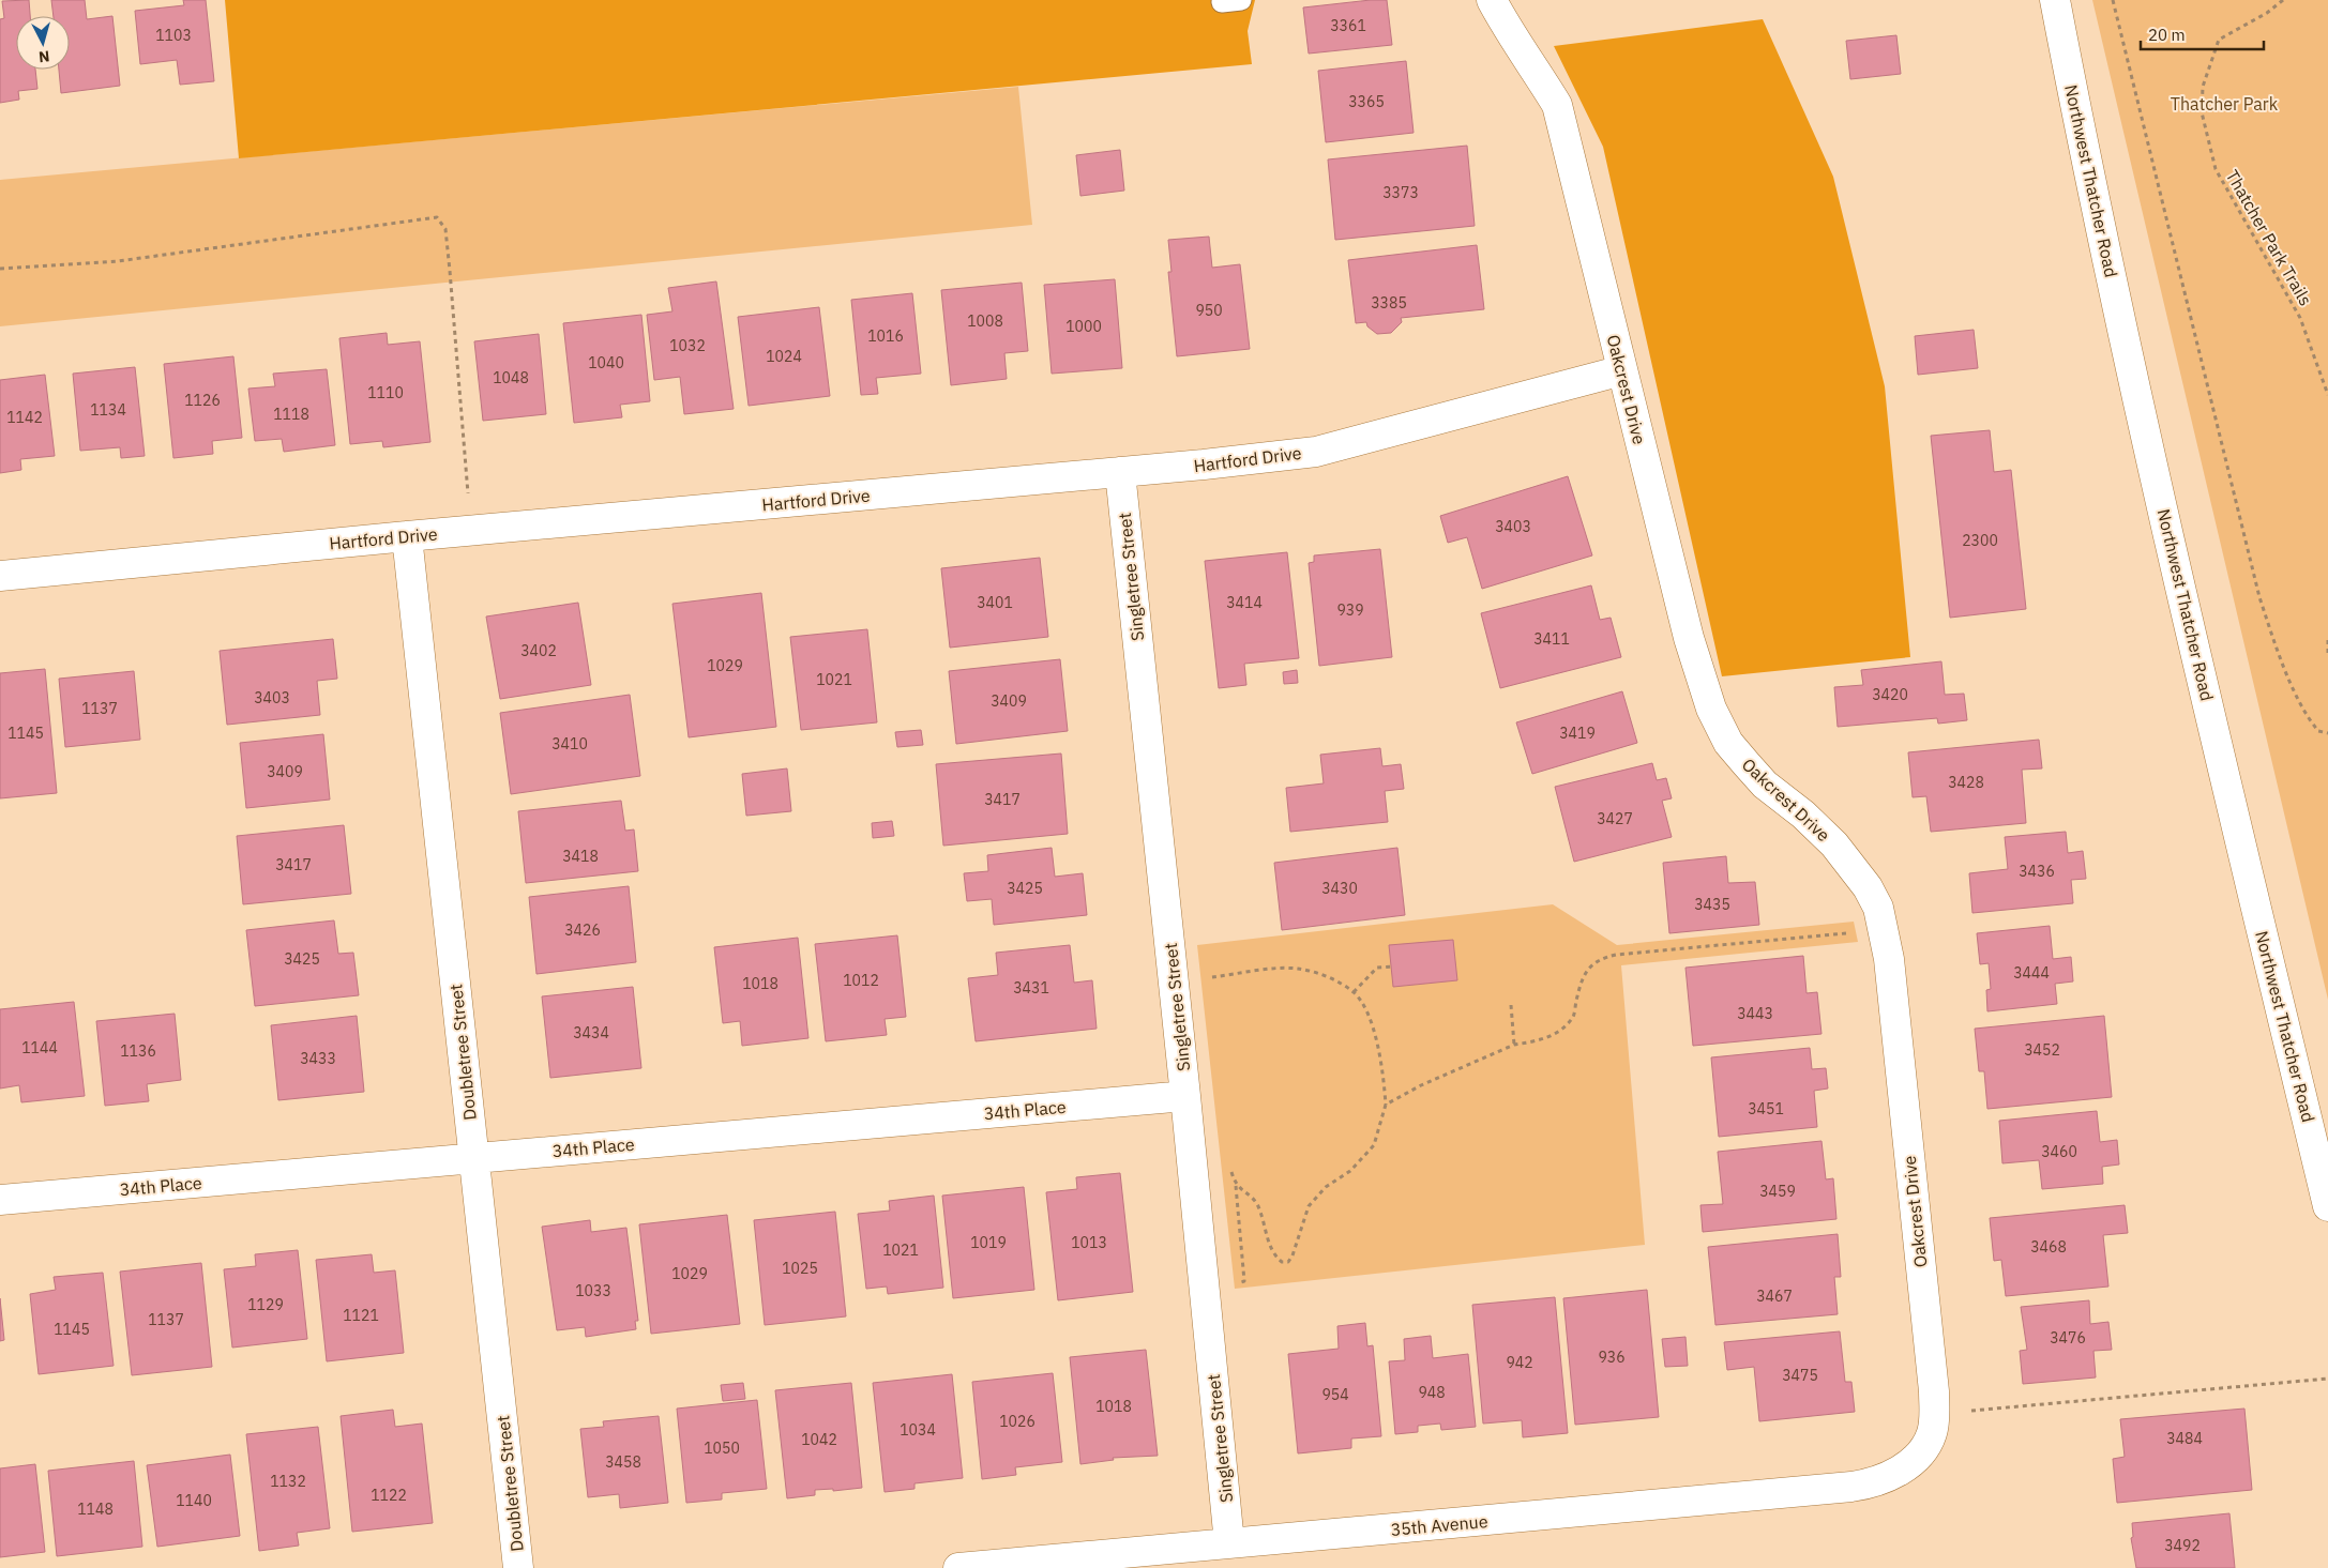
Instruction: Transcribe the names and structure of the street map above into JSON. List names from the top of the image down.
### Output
{
  "streets": {
    "street": [
      "Northwest Thatcher Road",
      "Oakcrest Drive",
      "Hartford Drive",
      "Singletree Street",
      "Doubletree Street",
      "34th Place",
      "35th Avenue"
    ],
    "path": ["Thatcher Park Trails"]
  },
  "crossings": [
    ["Oakcrest Drive", "Hartford Drive"],
    ["Oakcrest Drive", "35th Avenue"],
    ["Hartford Drive", "Singletree Street"],
    ["Hartford Drive", "Doubletree Street"],
    ["Singletree Street", "34th Place"],
    ["Singletree Street", "35th Avenue"],
    ["Doubletree Street", "34th Place"]
  ],
  "parks": ["Thatcher Park"],
  "house_numbers": [
    "3361",
    "1103",
    "3365",
    "3373",
    "3385",
    "950",
    "1008",
    "1000",
    "1016",
    "1032",
    "1024",
    "1040",
    "1048",
    "1110",
    "1126",
    "1134",
    "1118",
    "1142",
    "3403",
    "2300",
    "3401",
    "3414",
    "939",
    "3411",
    "3402",
    "1029",
    "1021",
    "3420",
    "3403",
    "3409",
    "1137",
    "1145",
    "3419",
    "3410",
    "3409",
    "3428",
    "3417",
    "3427",
    "3418",
    "3417",
    "3436",
    "3425",
    "3430",
    "3435",
    "3426",
    "3425",
    "3444",
    "1012",
    "1018",
    "3431",
    "3443",
    "3434",
    "1144",
    "3452",
    "1136",
    "3433",
    "3451",
    "3460",
    "3459",
    "1019",
    "1013",
    "3468",
    "1021",
    "1025",
    "1029",
    "1033",
    "3467",
    "1129",
    "1121",
    "1137",
    "1145",
    "3476",
    "936",
    "942",
    "3475",
    "948",
    "954",
    "1018",
    "1026",
    "1034",
    "3484",
    "1042",
    "1050",
    "3458",
    "1132",
    "1122",
    "1140",
    "1148",
    "3492"
  ],
  "scale_bar": "20 m",
  "north": "bottom"
}
